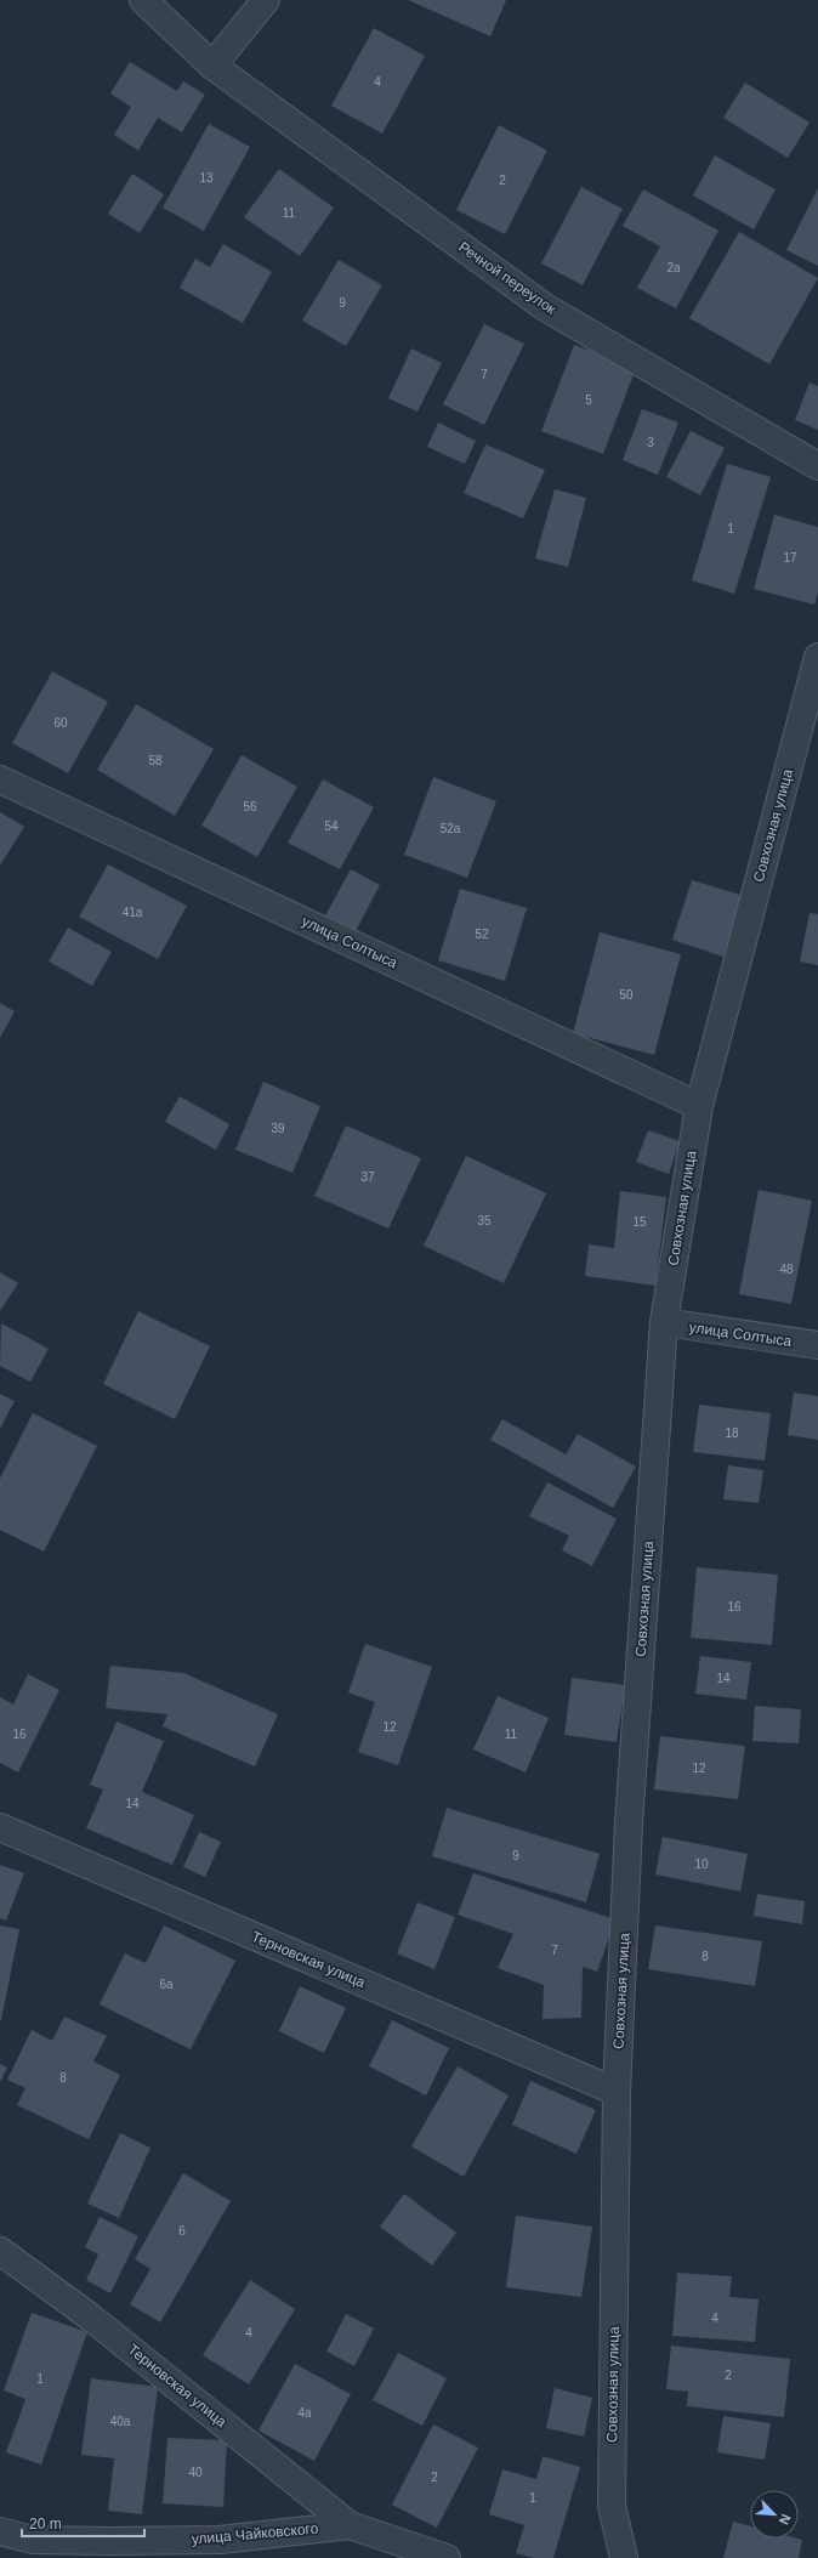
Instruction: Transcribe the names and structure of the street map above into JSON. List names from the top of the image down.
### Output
{
  "streets": {
    "street": [
      "Речной переулок",
      "Совхозная улица",
      "улица Солтыса",
      "Терновская улица",
      "улица Чайковского"
    ]
  },
  "crossings": [
    ["Совхозная улица", "улица Солтыса"],
    ["Совхозная улица", "Терновская улица"],
    ["Терновская улица", "улица Чайковского"]
  ],
  "house_numbers": [
    "4",
    "13",
    "2",
    "11",
    "2а",
    "9",
    "7",
    "5",
    "3",
    "1",
    "17",
    "60",
    "58",
    "56",
    "54",
    "52а",
    "41а",
    "52",
    "50",
    "39",
    "37",
    "35",
    "15",
    "48",
    "18",
    "16",
    "14",
    "12",
    "16",
    "11",
    "12",
    "14",
    "9",
    "10",
    "7",
    "8",
    "6а",
    "8",
    "6",
    "4",
    "4",
    "2",
    "1",
    "4а",
    "40а",
    "40",
    "2",
    "1"
  ],
  "scale_bar": "20 m",
  "north": "bottom right"
}
